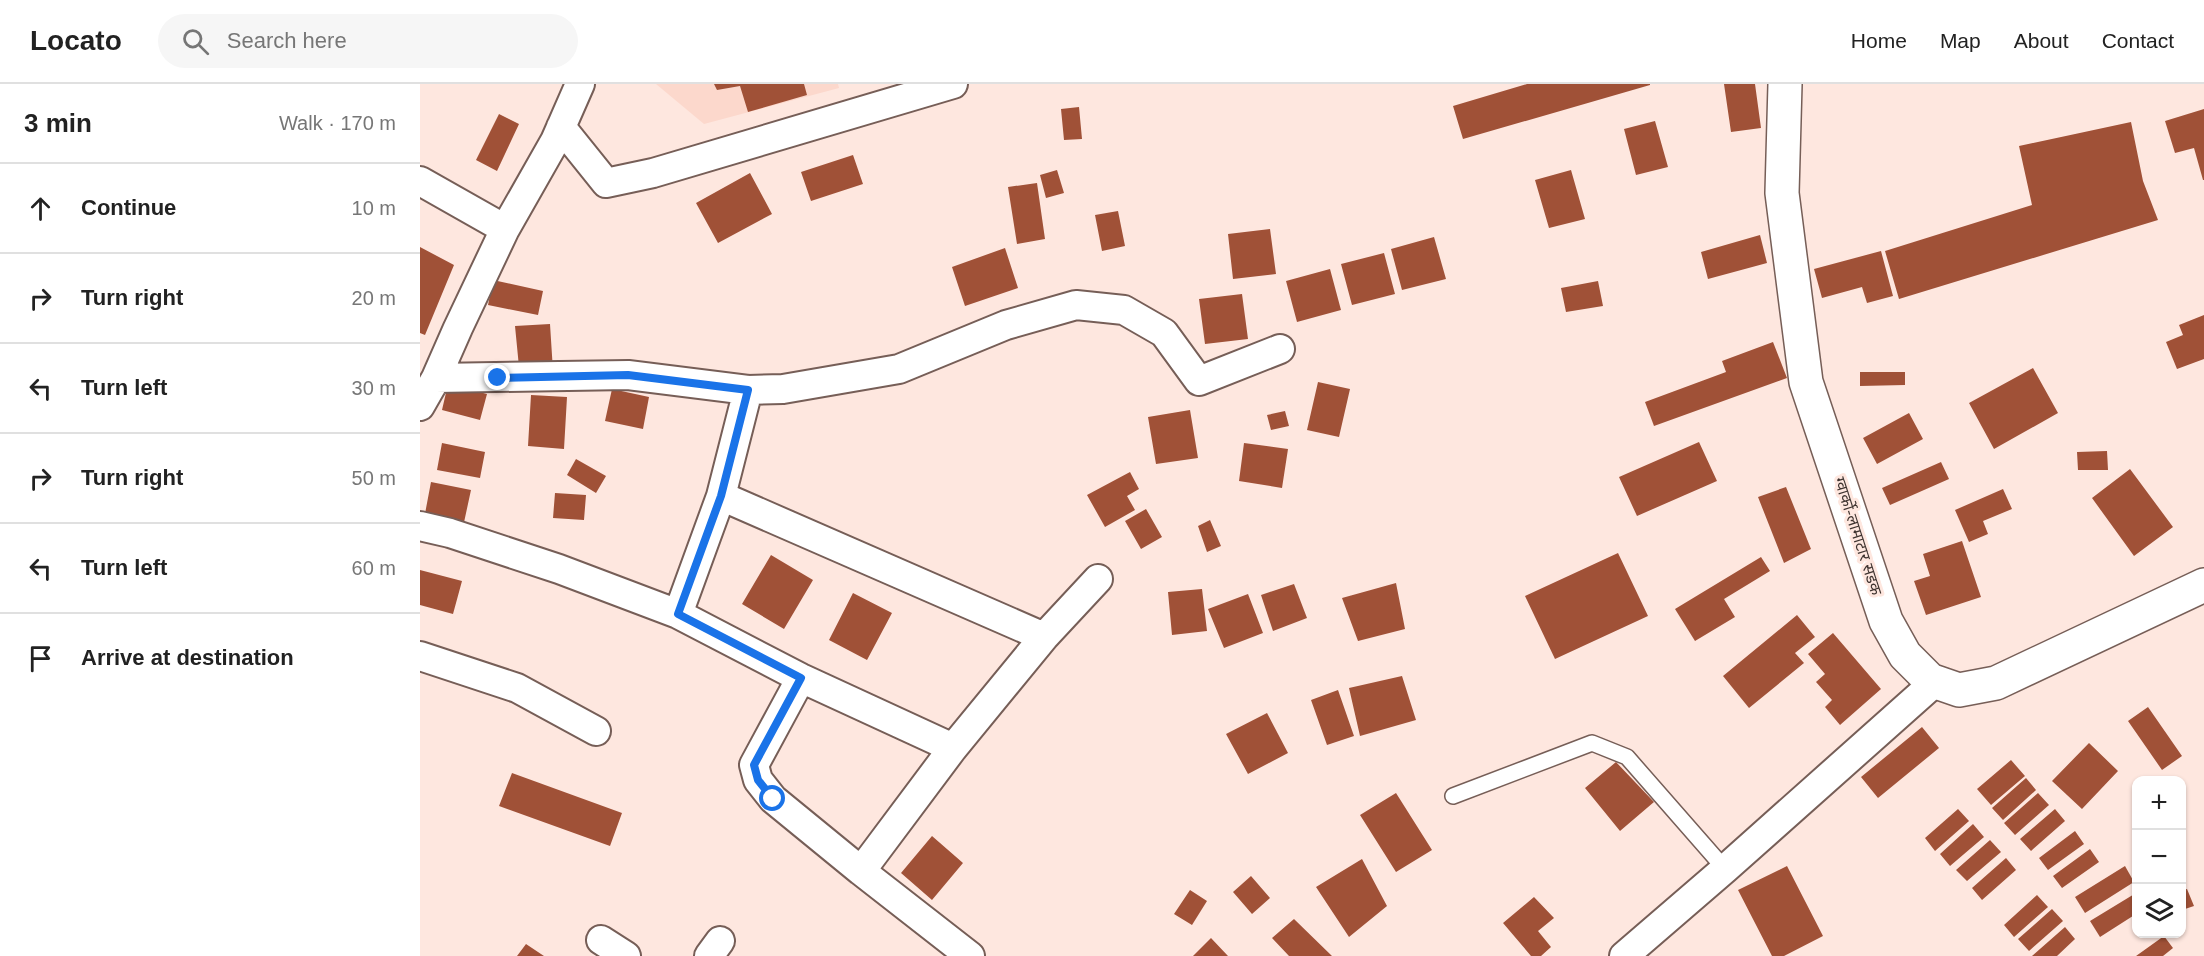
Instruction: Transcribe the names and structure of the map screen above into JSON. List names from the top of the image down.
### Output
{
  "streets": {
    "main road": ["ग्वार्को-लामाटार सडक"]
  },
  "page": {
    "header": "Locato",
    "search": "Search here",
    "nav": [
      "Home",
      "Map",
      "About",
      "Contact"
    ],
    "heading": ["3 min", "Walk · 170 m"],
    "list": [
      ["Continue", "10 m"],
      ["Turn right", "20 m"],
      ["Turn left", "30 m"],
      ["Turn right", "50 m"],
      ["Turn left", "60 m"],
      "Arrive at destination"
    ],
    "map_buttons": ["+", "−"]
  }
}
